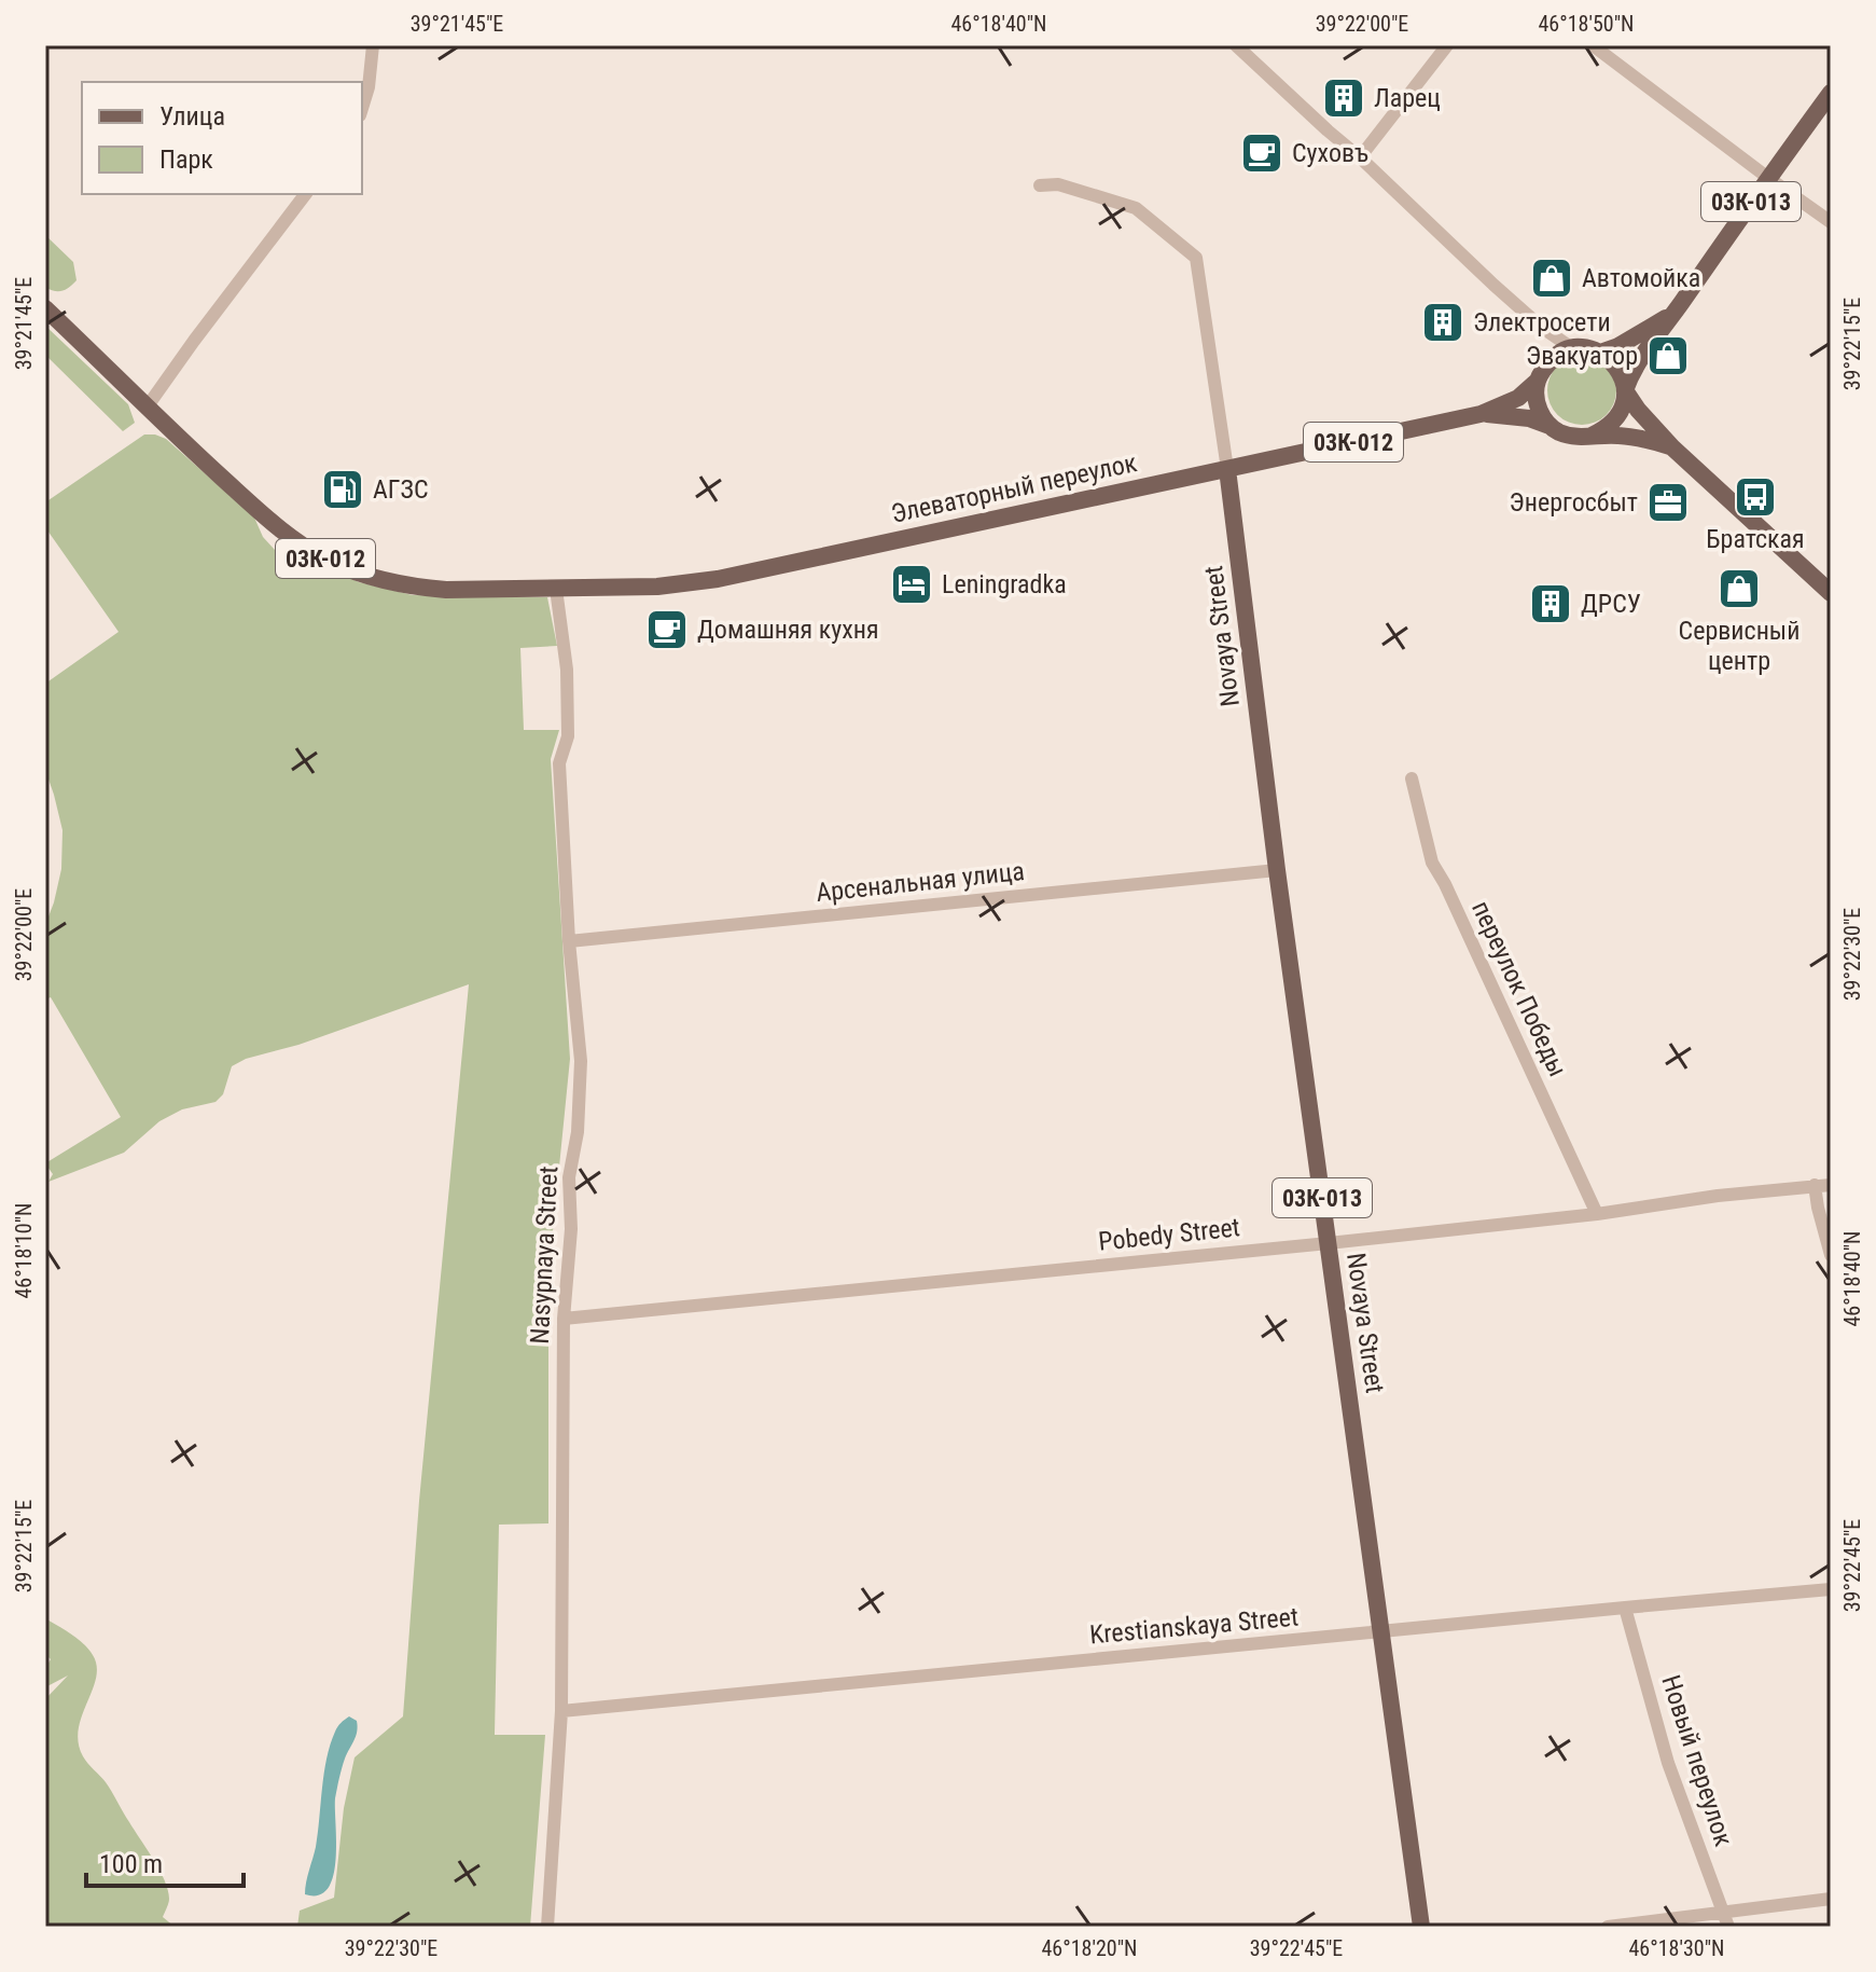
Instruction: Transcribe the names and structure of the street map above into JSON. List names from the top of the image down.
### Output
{
  "streets": {
    "main road": [
      "03К-013",
      "03К-012",
      "Элеваторный переулок",
      "Novaya Street"
    ],
    "street": [
      "Арсенальная улица",
      "переулок Победы",
      "Pobedy Street",
      "Nasypnaya Street",
      "Krestianskaya Street",
      "Новый переулок"
    ]
  },
  "crossings": [
    ["03К-013", "Элеваторный переулок"],
    ["03К-012", "Элеваторный переулок"],
    ["03К-012", "Nasypnaya Street"],
    ["Элеваторный переулок", "Novaya Street"],
    ["Элеваторный переулок", "Nasypnaya Street"],
    ["Novaya Street", "Арсенальная улица"],
    ["Novaya Street", "Pobedy Street"],
    ["Novaya Street", "Krestianskaya Street"],
    ["Арсенальная улица", "Nasypnaya Street"],
    ["переулок Победы", "Pobedy Street"],
    ["Pobedy Street", "Nasypnaya Street"],
    ["Nasypnaya Street", "Krestianskaya Street"],
    ["Krestianskaya Street", "Новый переулок"]
  ],
  "places": {
    "building": ["Ларец", "Электросети", "ДРСУ"],
    "cafe": ["Суховъ", "Домашняя кухня"],
    "shop": ["Автомойка", "Эвакуатор", "Сервисный центр"],
    "fuel station": ["АГЗС"],
    "bus stop": ["Братская"],
    "office": ["Энергосбыт"],
    "hotel": ["Leningradka"]
  },
  "legend": ["Улица", "Парк"],
  "scale_bar": "100 m",
  "coordinates": [
    "39°21'45\"E",
    "46°18'40\"N",
    "39°22'00\"E",
    "46°18'50\"N",
    "39°22'15\"E",
    "39°22'30\"E",
    "46°18'10\"N",
    "39°22'45\"E",
    "46°18'20\"N",
    "46°18'30\"N"
  ]
}
